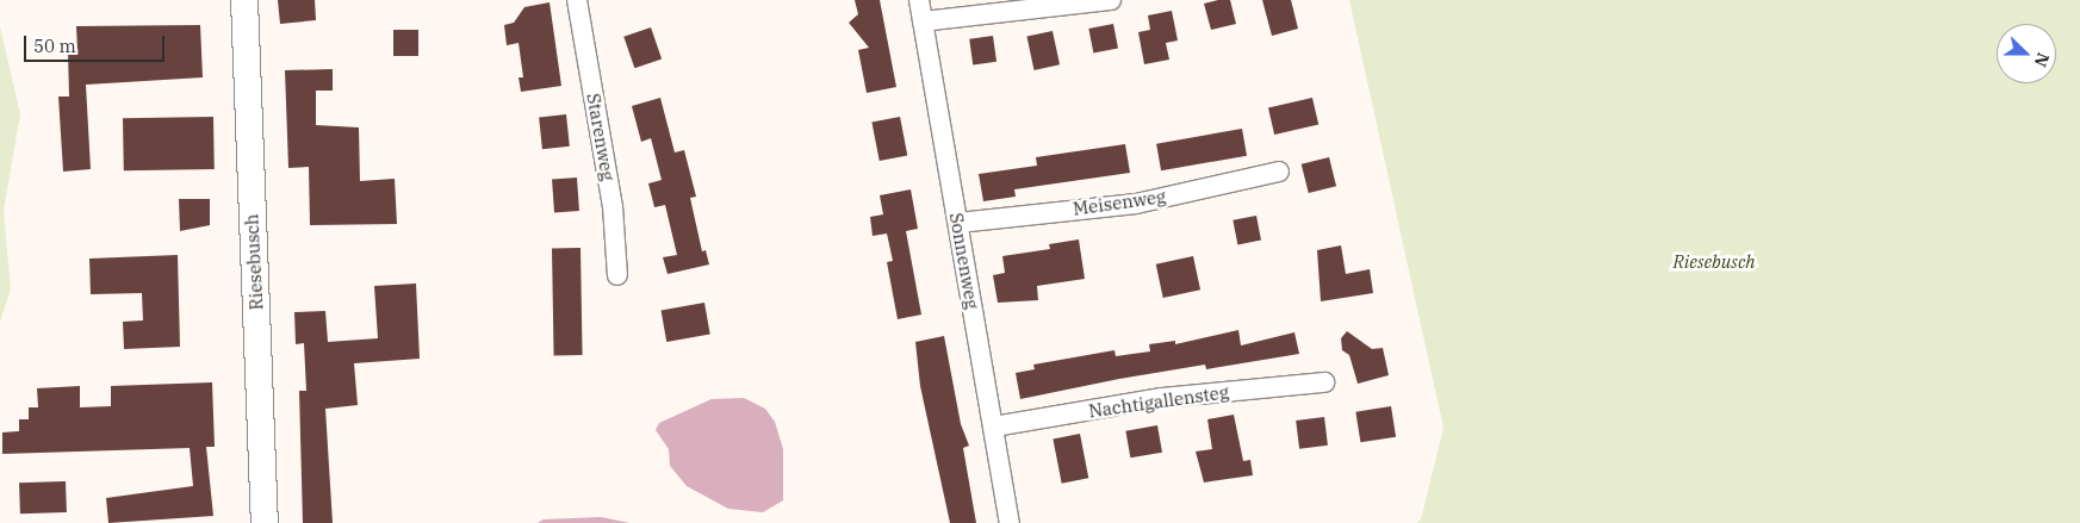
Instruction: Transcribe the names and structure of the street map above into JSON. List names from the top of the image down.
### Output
{
  "streets": {
    "main road": ["Riesebusch"],
    "street": [
      "Starenweg",
      "Meisenweg",
      "Sonnenweg",
      "Nachtigallensteg"
    ]
  },
  "crossings": [
    ["Meisenweg", "Sonnenweg"],
    ["Sonnenweg", "Nachtigallensteg"]
  ],
  "parks": ["Riesebusch"],
  "scale_bar": "50 m",
  "north": "right"
}
